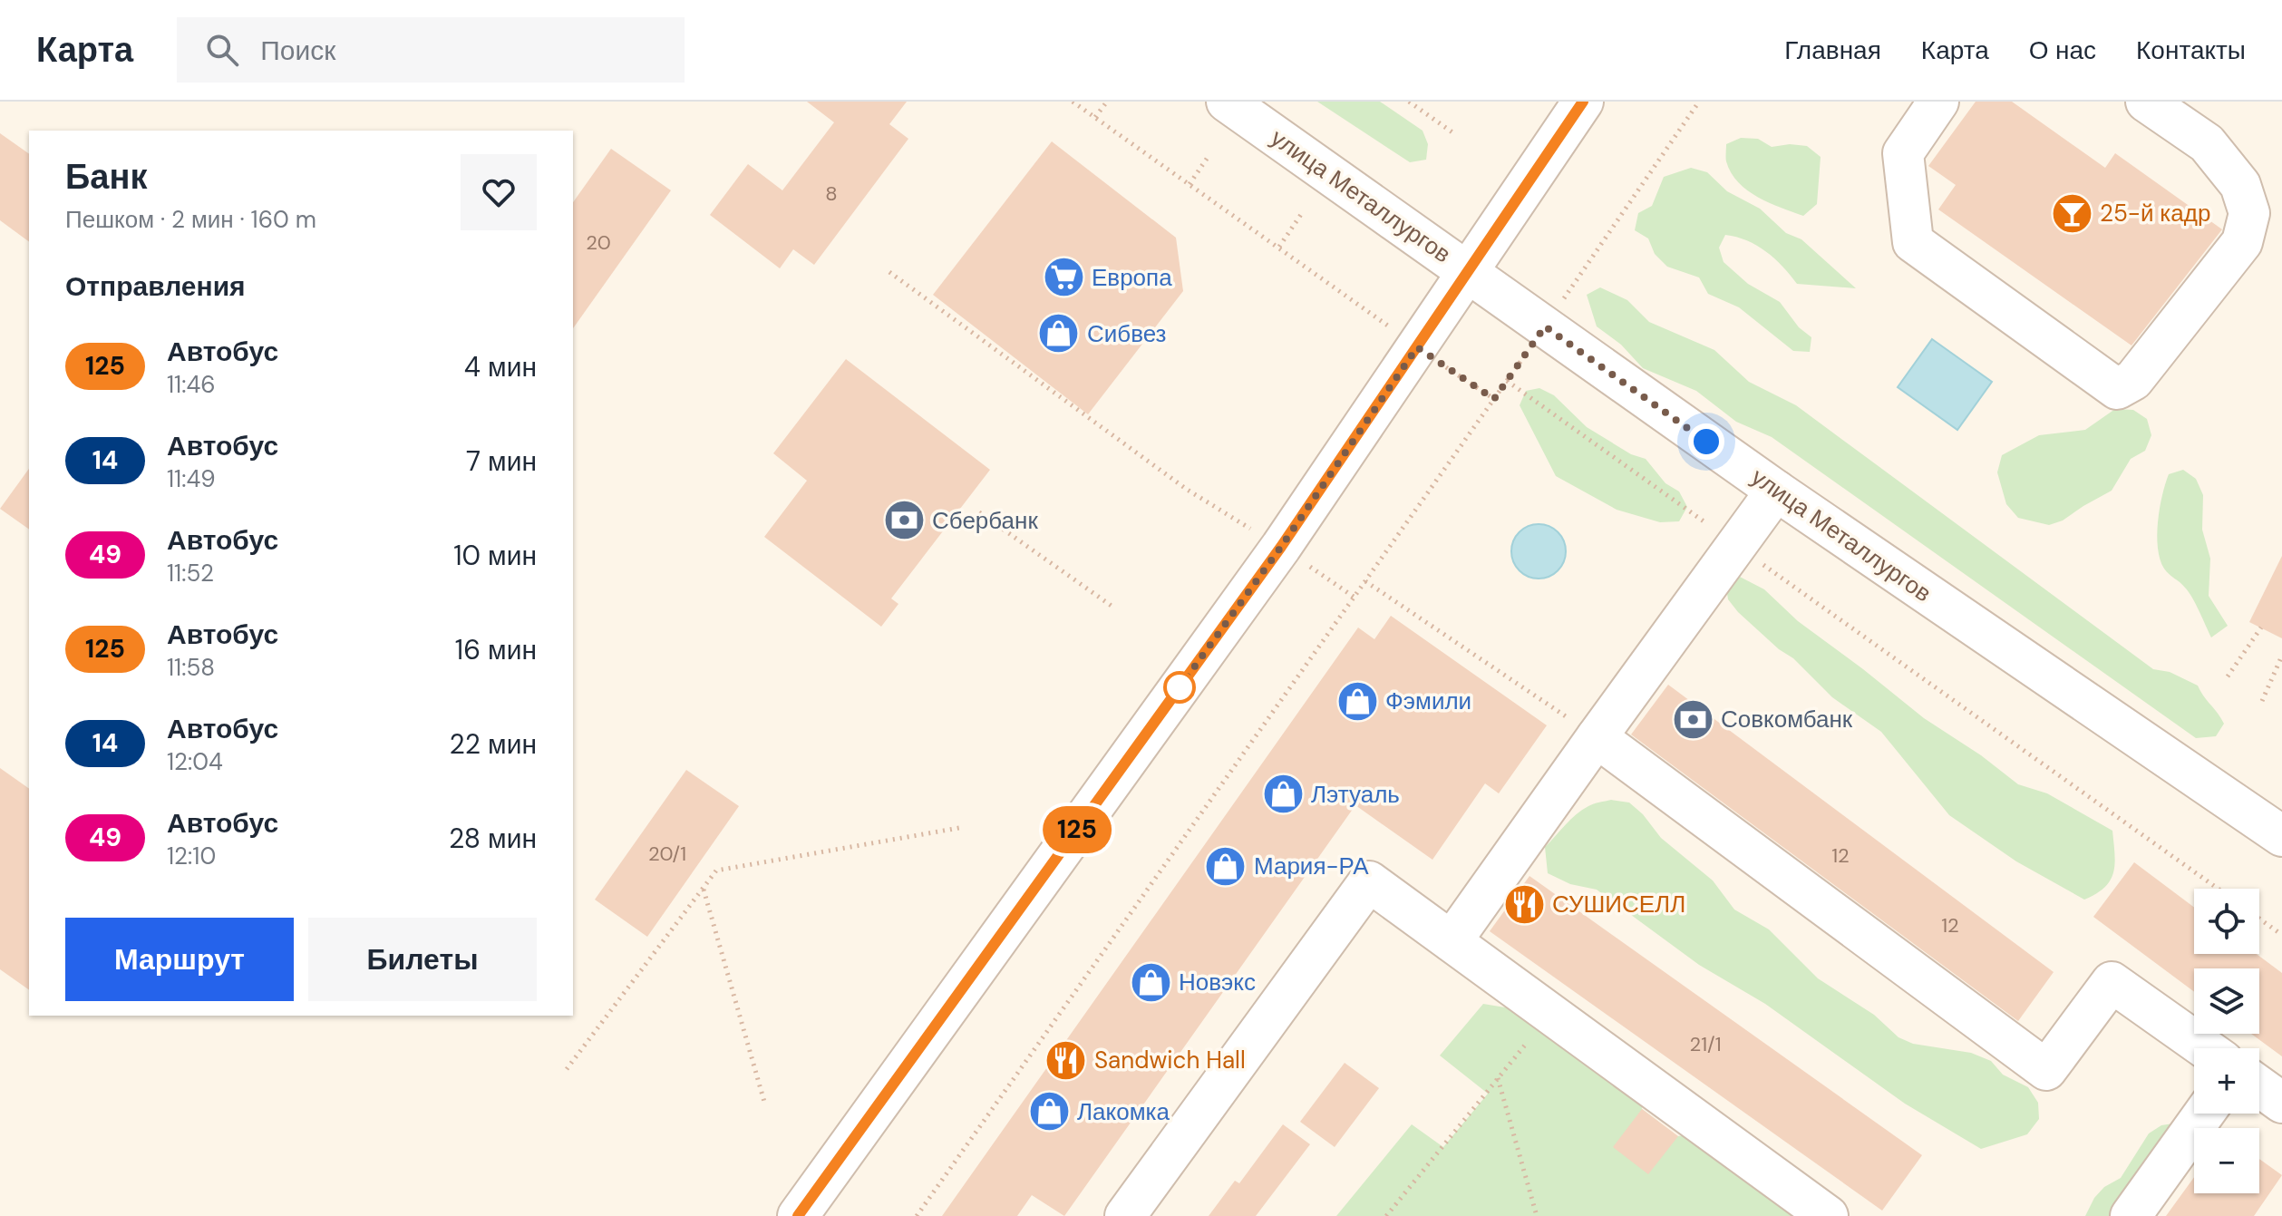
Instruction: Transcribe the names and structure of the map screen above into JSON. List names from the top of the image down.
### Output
{
  "streets": {
    "street": ["улица Металлургов"]
  },
  "places": {
    "bar": ["25-й кадр"],
    "supermarket": ["Европа"],
    "shop": [
      "Сибвез",
      "Фэмили",
      "Лэтуаль",
      "Мария-РА",
      "Новэкс",
      "Лакомка"
    ],
    "bank": ["Сбербанк", "Совкомбанк"],
    "restaurant": ["СУШИСЕЛЛ", "Sandwich Hall"]
  },
  "lines": ["bus line 125"],
  "house_numbers": [
    "8",
    "20",
    "20/1",
    "12",
    "12",
    "21/1"
  ],
  "page": {
    "header": "Карта",
    "search": "Поиск",
    "nav": [
      "Главная",
      "Карта",
      "О нас",
      "Контакты"
    ],
    "on_map": "125",
    "heading": [
      ["Банк", "Пешком · 2 мин · 160 m"],
      "Отправления"
    ],
    "list": [
      {
        "mark": "125",
        "name": "Автобус",
        "note": "11:46",
        "value": "4 мин"
      },
      {
        "mark": "14",
        "name": "Автобус",
        "note": "11:49",
        "value": "7 мин"
      },
      {
        "mark": "49",
        "name": "Автобус",
        "note": "11:52",
        "value": "10 мин"
      },
      {
        "mark": "125",
        "name": "Автобус",
        "note": "11:58",
        "value": "16 мин"
      },
      {
        "mark": "14",
        "name": "Автобус",
        "note": "12:04",
        "value": "22 мин"
      },
      {
        "mark": "49",
        "name": "Автобус",
        "note": "12:10",
        "value": "28 мин"
      }
    ],
    "map_buttons": ["+", "−"],
    "buttons": ["Маршрут", "Билеты"]
  }
}
